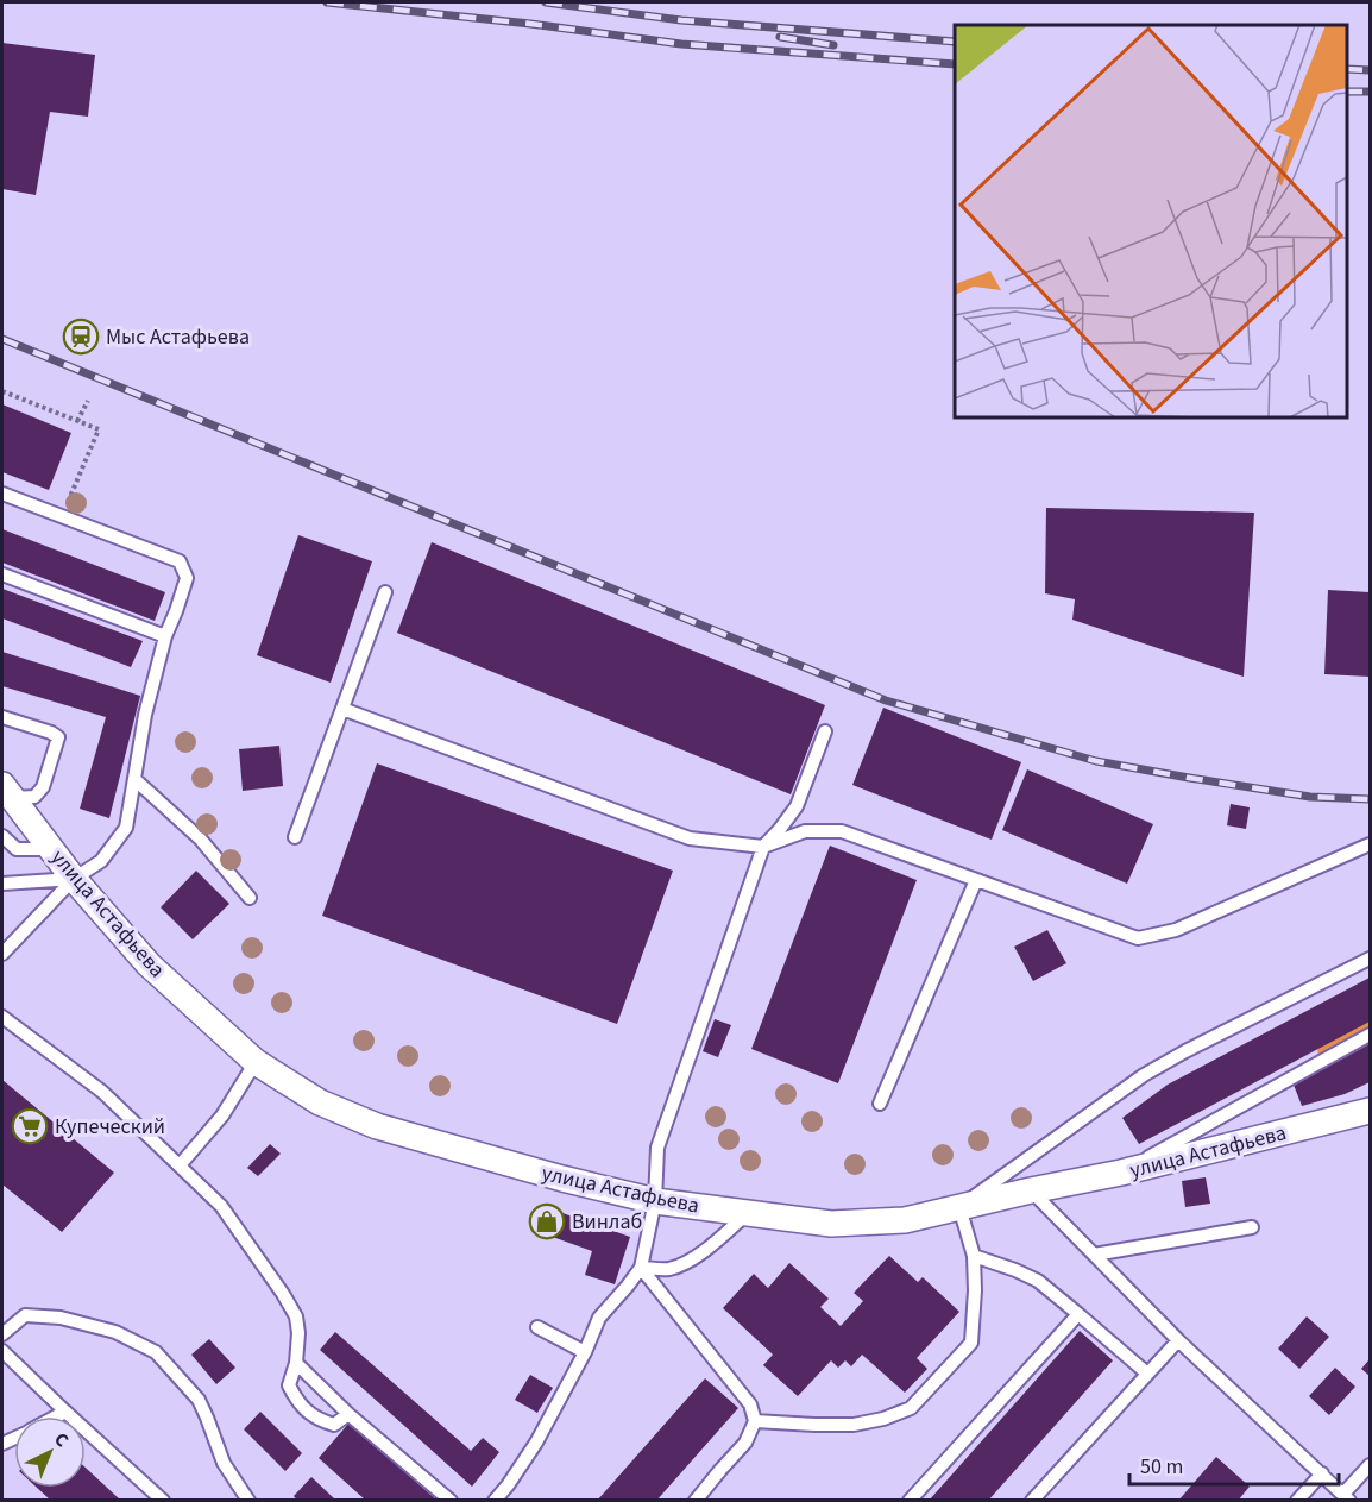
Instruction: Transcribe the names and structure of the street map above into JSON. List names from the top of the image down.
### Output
{
  "streets": {
    "street": ["улица Астафьева"]
  },
  "places": {
    "station": ["Мыс Астафьева"],
    "supermarket": ["Купеческий"],
    "shop": ["Винлаб"]
  },
  "scale_bar": "50 m",
  "north": "top right"
}
